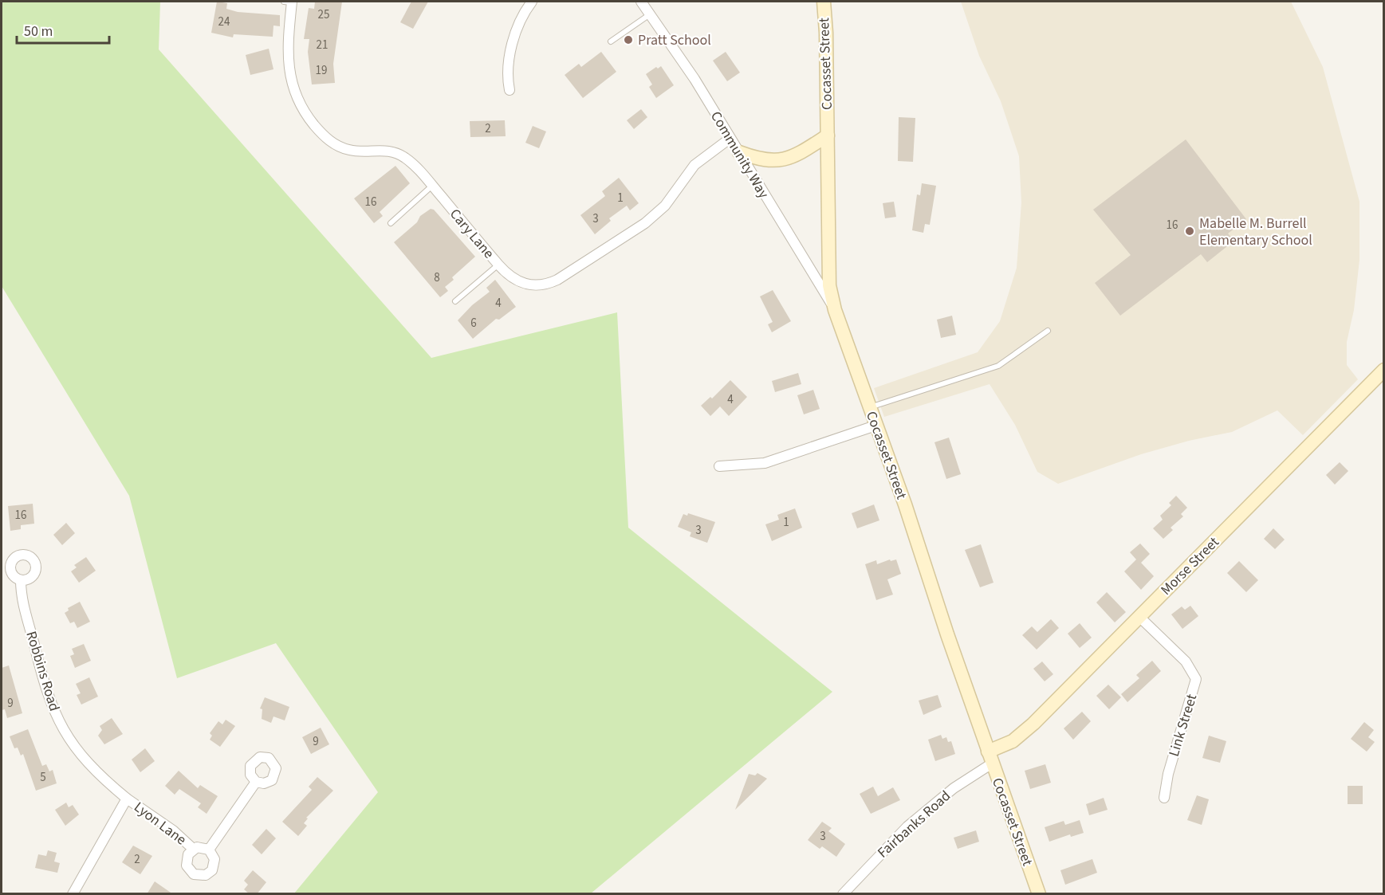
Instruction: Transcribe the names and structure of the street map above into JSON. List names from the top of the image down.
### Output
{
  "streets": {
    "main road": ["Cocasset Street", "Morse Street"],
    "street": [
      "Community Way",
      "Cary Lane",
      "Robbins Road",
      "Link Street",
      "Lyon Lane",
      "Fairbanks Road"
    ]
  },
  "crossings": [
    ["Cocasset Street", "Community Way"],
    ["Cocasset Street", "Morse Street"],
    ["Cocasset Street", "Fairbanks Road"],
    ["Community Way", "Cary Lane"],
    ["Morse Street", "Link Street"],
    ["Morse Street", "Fairbanks Road"],
    ["Robbins Road", "Lyon Lane"]
  ],
  "places": ["Pratt School", "Mabelle M. Burrell Elementary School"],
  "house_numbers": [
    "25",
    "24",
    "21",
    "19",
    "2",
    "1",
    "16",
    "3",
    "16",
    "8",
    "4",
    "6",
    "4",
    "16",
    "1",
    "3",
    "9",
    "9",
    "5",
    "3",
    "2"
  ],
  "scale_bar": "50 m"
}
